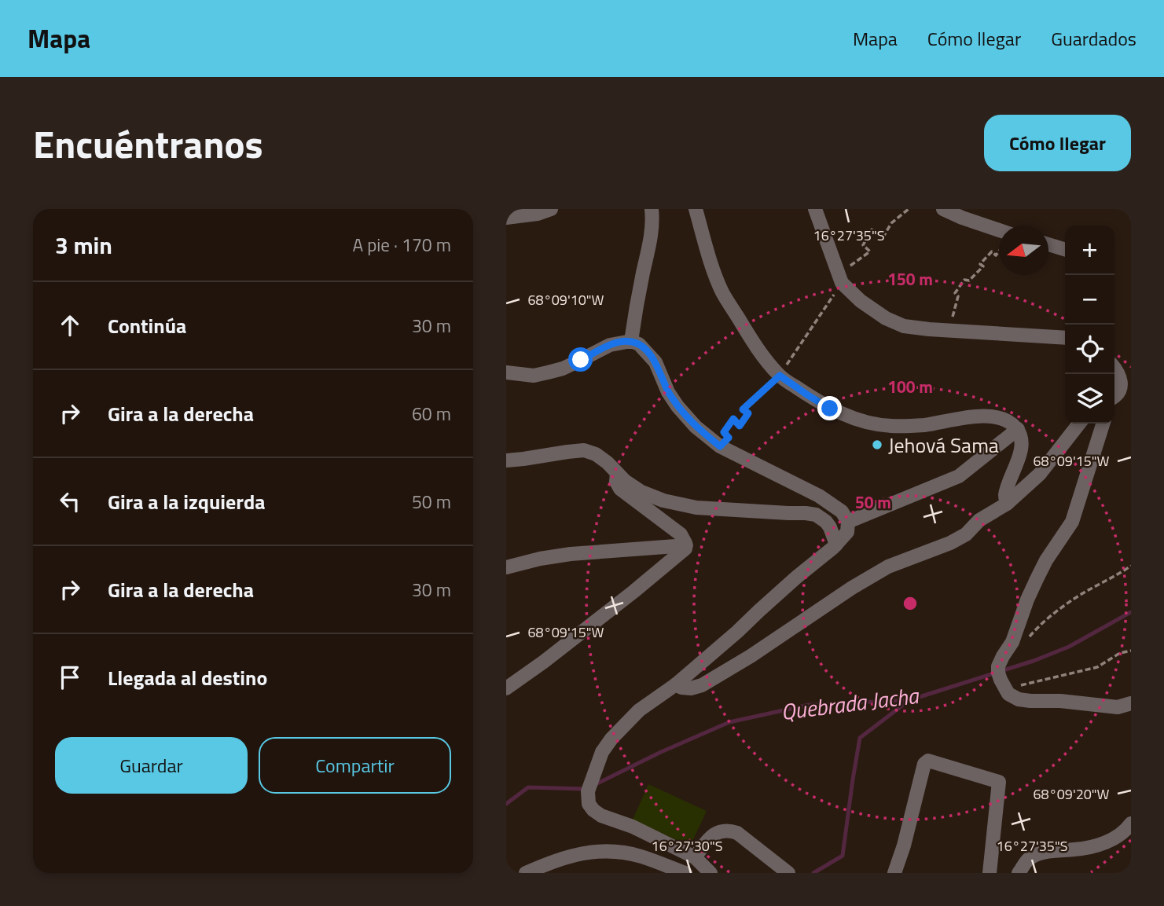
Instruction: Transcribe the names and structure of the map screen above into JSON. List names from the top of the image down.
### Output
{
  "water": ["Quebrada Jacha"],
  "places": ["Jehová Sama"],
  "north": "left",
  "page": {
    "header": "Mapa",
    "nav": ["Mapa", "Cómo llegar", "Guardados"],
    "title": "Encuéntranos",
    "buttons": [
      "Cómo llegar",
      ["Guardar", "Compartir"]
    ],
    "heading": ["3 min", "A pie · 170 m"],
    "map_buttons": ["+", "−"],
    "list": [
      ["Continúa", "30 m"],
      ["Gira a la derecha", "60 m"],
      ["Gira a la izquierda", "50 m"],
      ["Gira a la derecha", "30 m"],
      "Llegada al destino"
    ]
  },
  "coordinates": [
    "16°27'35\"S",
    "68°09'10\"W",
    "68°09'15\"W",
    "68°09'20\"W",
    "16°27'30\"S"
  ],
  "rings": ["150 m", "100 m", "50 m"]
}
